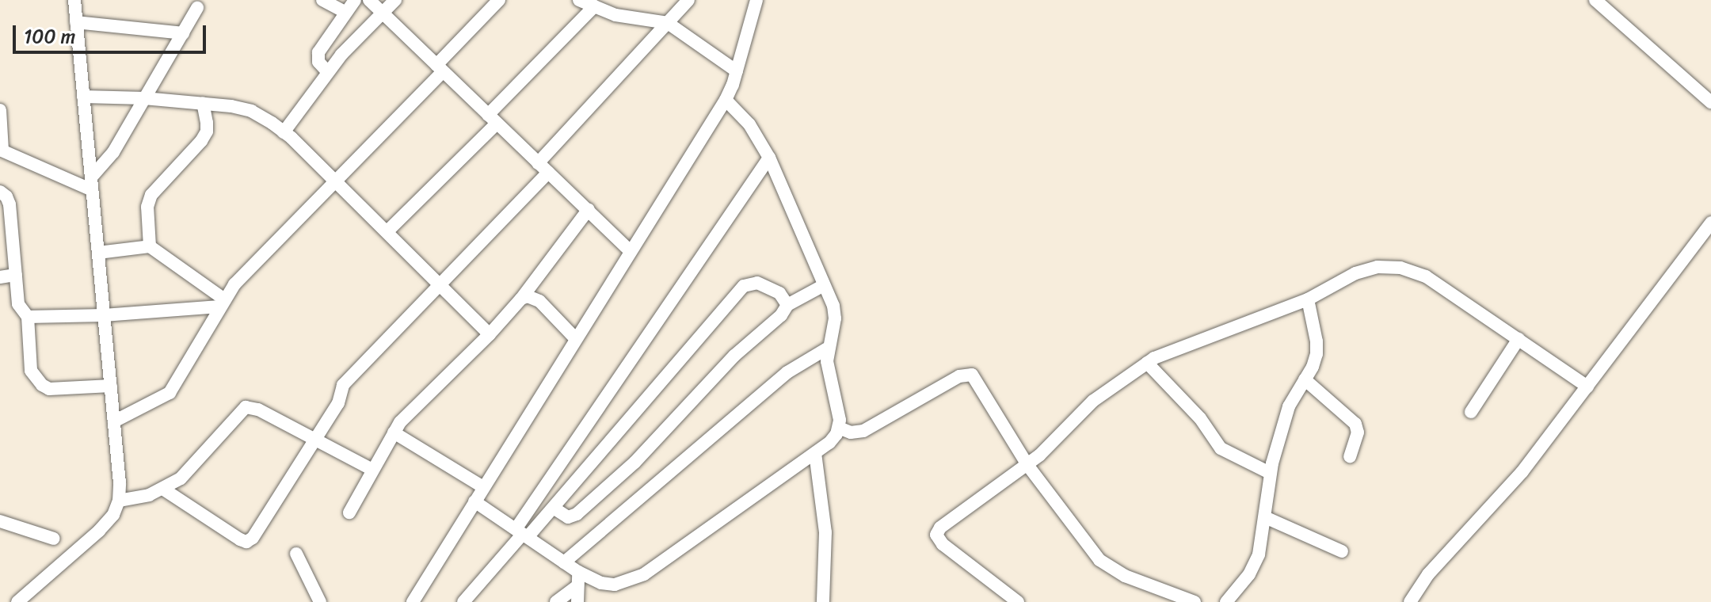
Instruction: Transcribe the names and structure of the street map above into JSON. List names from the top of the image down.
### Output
{
  "scale_bar": "100 m"
}
